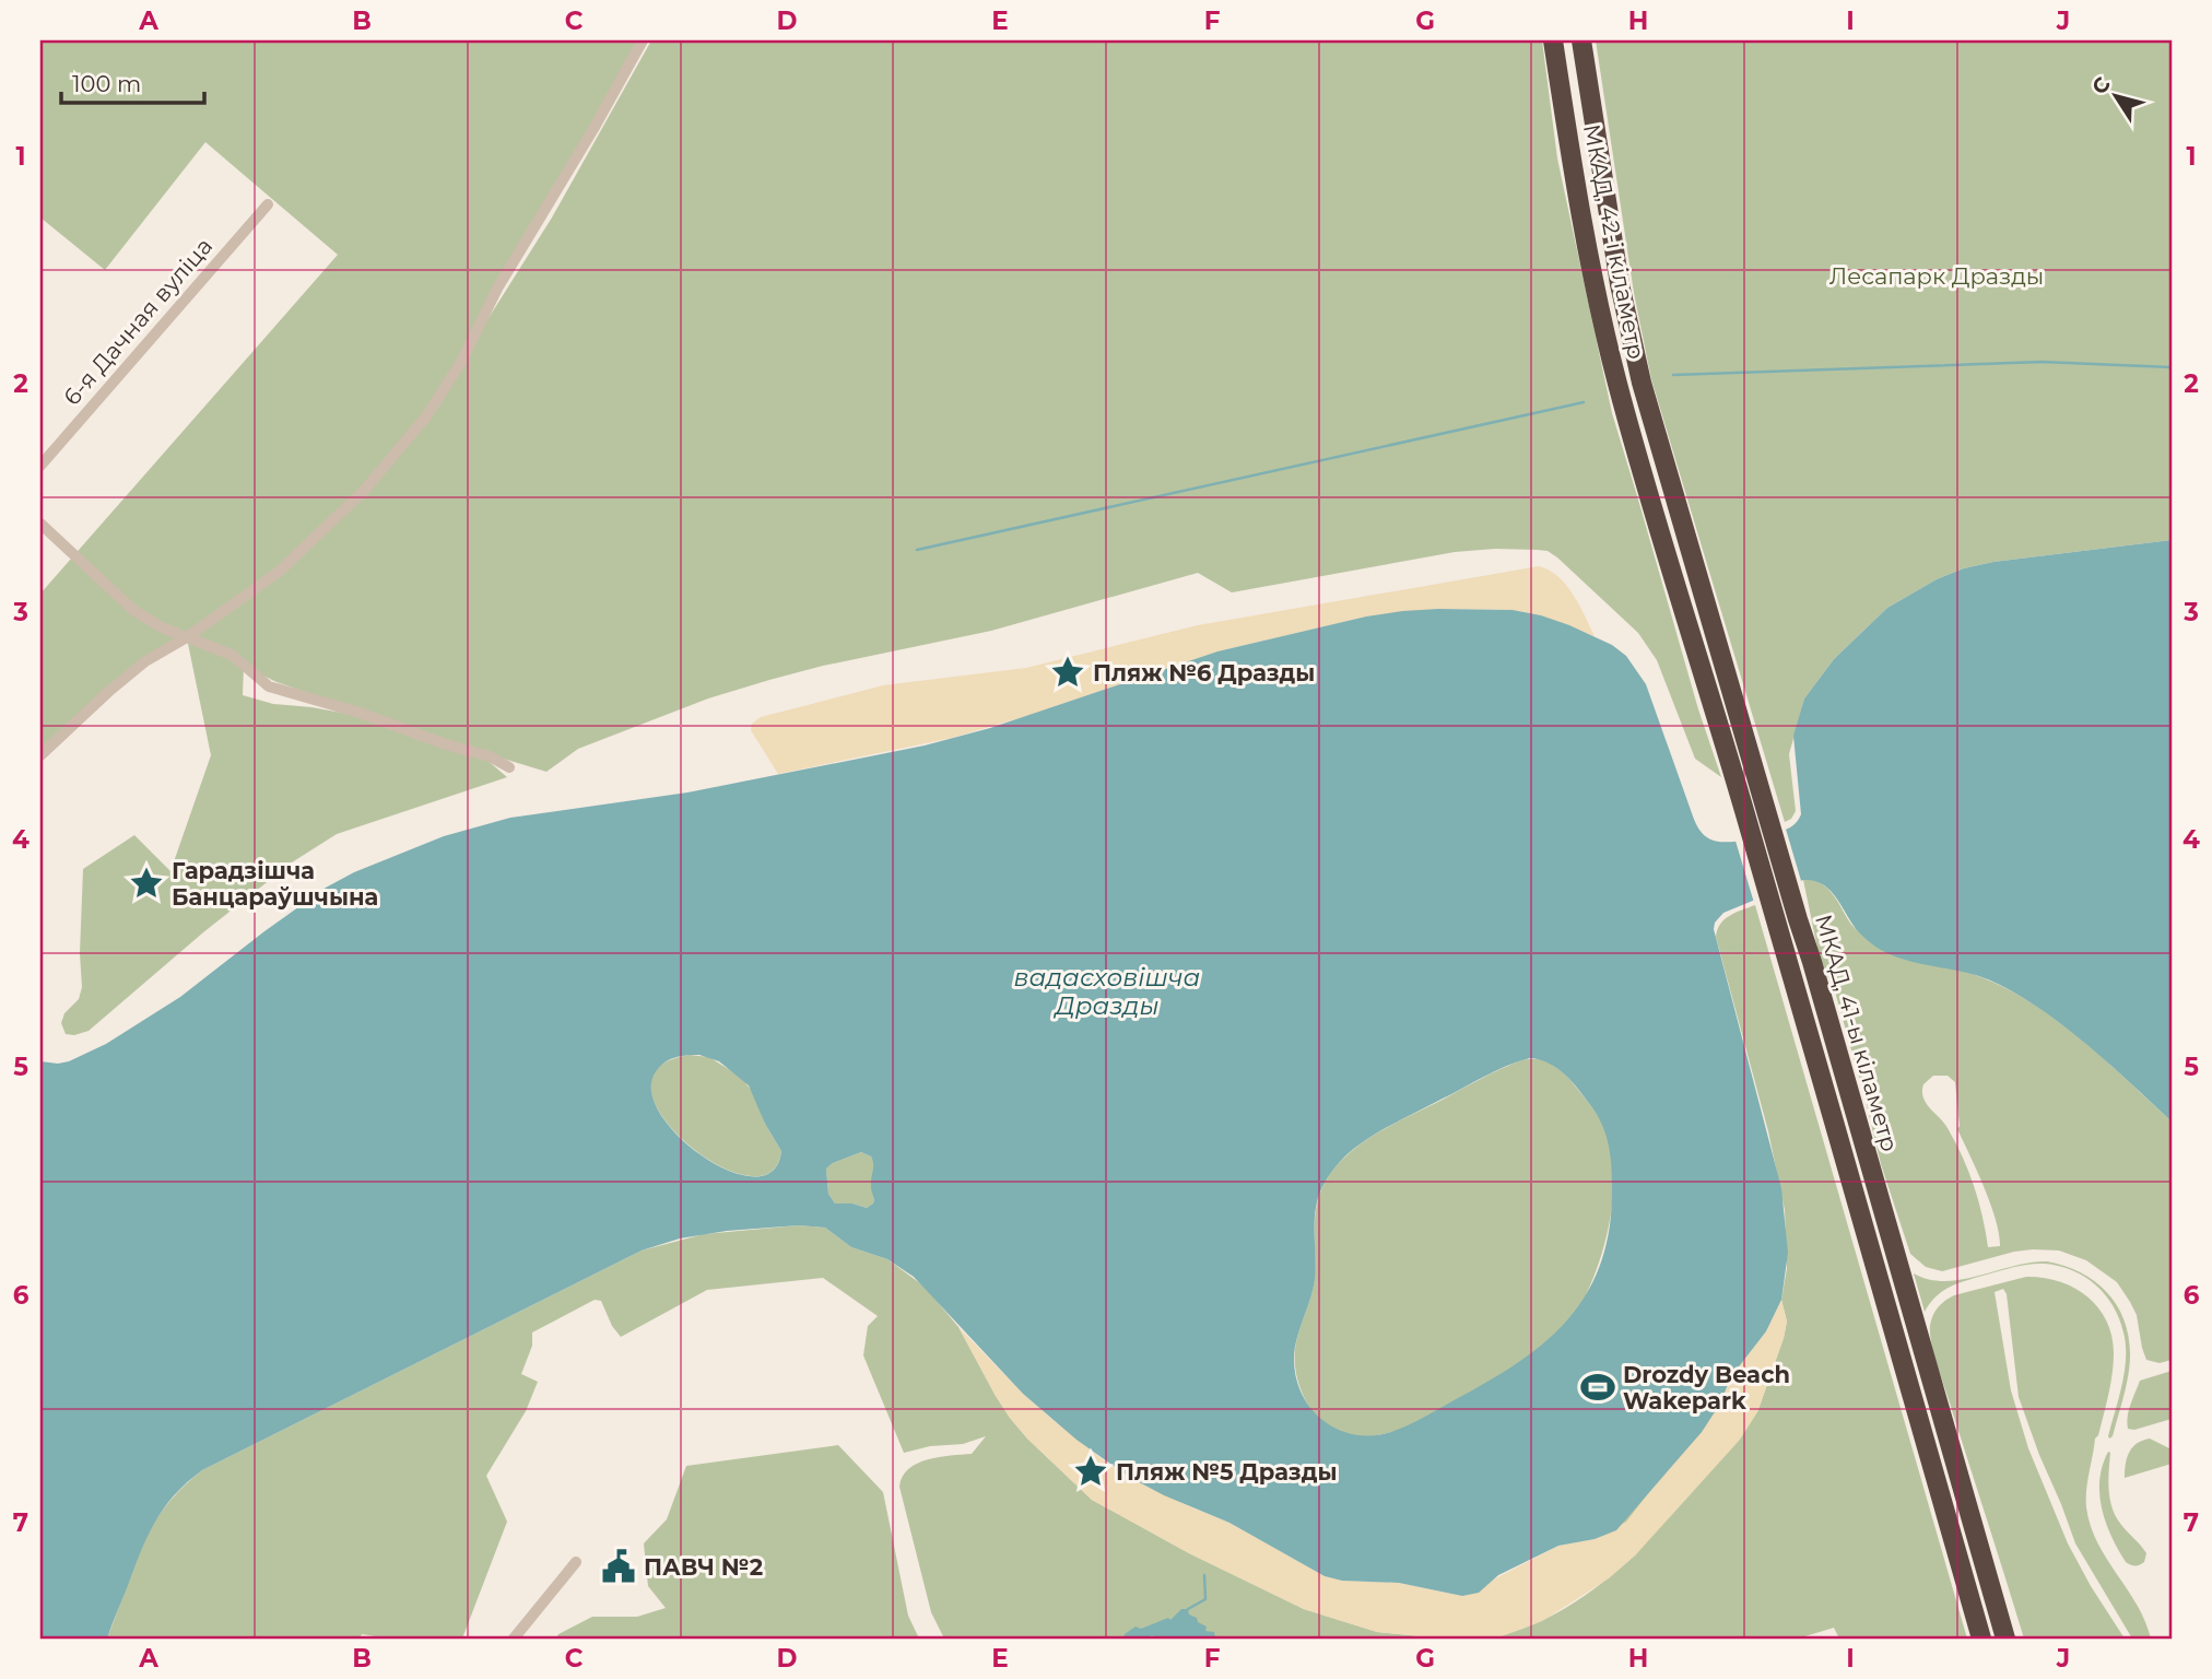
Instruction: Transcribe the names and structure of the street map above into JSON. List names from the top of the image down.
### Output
{
  "streets": {
    "highway": ["МКАД, 42-і кіламетр", "МКАД, 41-ы кіламетр"],
    "street": ["6-я Дачная вуліца"]
  },
  "crossings": [
    ["МКАД, 42-і кіламетр", "МКАД, 41-ы кіламетр"]
  ],
  "water": ["вадасховішча Дразды"],
  "parks": ["Лесапарк Дразды"],
  "places": {
    "place": ["Пляж №6 Дразды", "Гарадзішча Банцараўшчына", "Пляж №5 Дразды"],
    "sports": ["Drozdy Beach Wakepark"],
    "public building": ["ПАВЧ №2"]
  },
  "scale_bar": "100 m",
  "north": "top left",
  "grid": {
    "columns": [
      "A",
      "B",
      "C",
      "D",
      "E",
      "F",
      "G",
      "H",
      "I",
      "J"
    ],
    "rows": [
      "1",
      "2",
      "3",
      "4",
      "5",
      "6",
      "7"
    ]
  }
}
